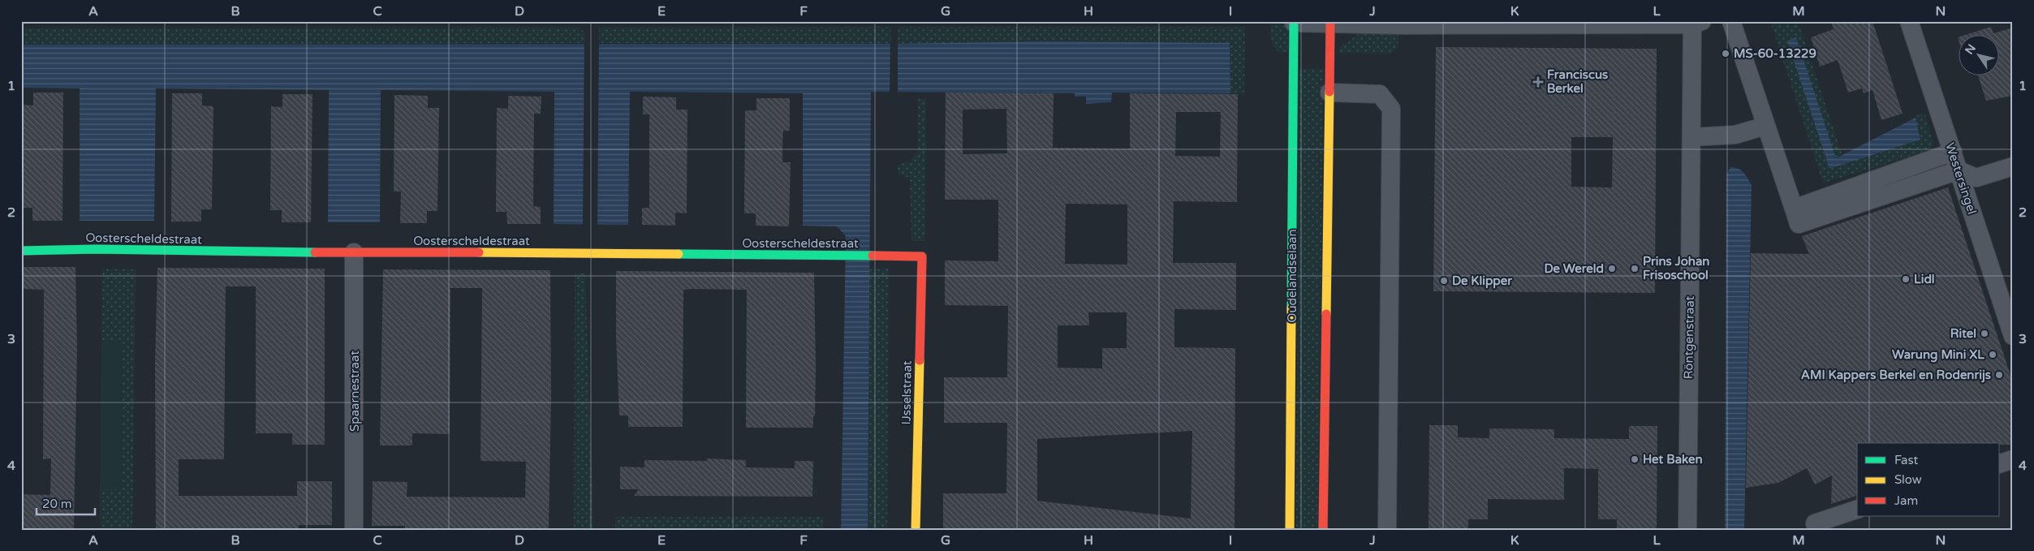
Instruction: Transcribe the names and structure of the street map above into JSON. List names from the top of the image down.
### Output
{
  "streets": {
    "street": [
      "Westersingel",
      "Oosterscheldestraat",
      "Oudelandselaan",
      "Röntgenstraat",
      "Spaarnestraat",
      "IJsselstraat"
    ]
  },
  "crossings": [
    ["Oosterscheldestraat", "Spaarnestraat"],
    ["Oosterscheldestraat", "IJsselstraat"]
  ],
  "places": {
    "other": [
      "MS-60-13229",
      "De Wereld",
      "Prins Johan Frisoschool",
      "Lidl",
      "De Klipper",
      "Ritel",
      "Warung Mini XL",
      "AMI Kappers Berkel en Rodenrijs",
      "Het Baken"
    ],
    "health": ["Franciscus Berkel"]
  },
  "legend": ["Fast", "Slow", "Jam"],
  "scale_bar": "20 m",
  "north": "top left",
  "grid": {
    "columns": [
      "A",
      "B",
      "C",
      "D",
      "E",
      "F",
      "G",
      "H",
      "I",
      "J",
      "K",
      "L",
      "M",
      "N"
    ],
    "rows": [
      "1",
      "2",
      "3",
      "4"
    ]
  }
}
